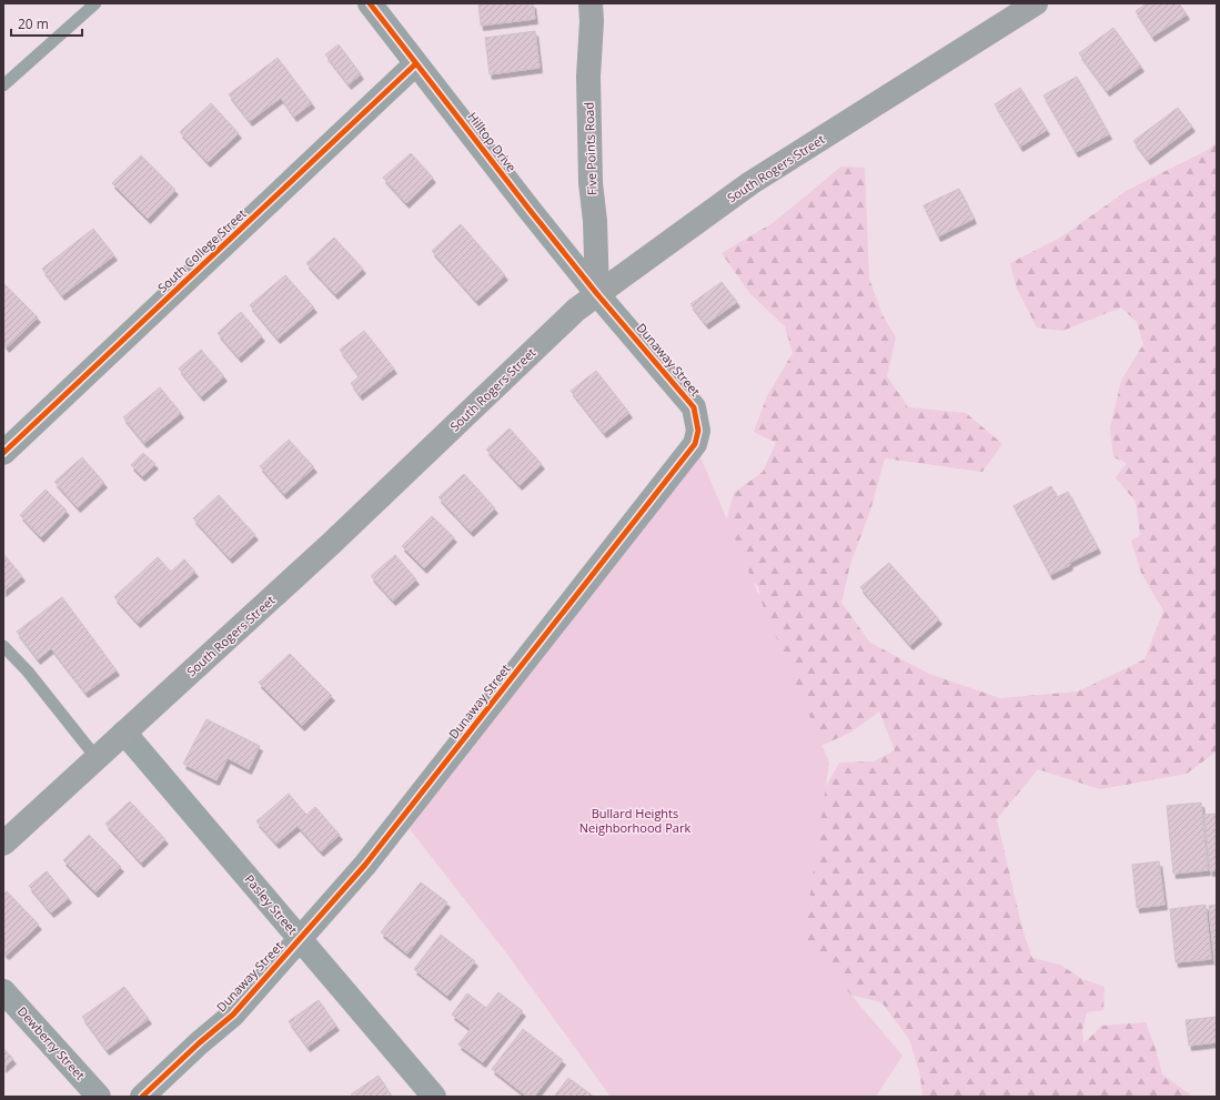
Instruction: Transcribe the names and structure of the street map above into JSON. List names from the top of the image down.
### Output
{
  "streets": {
    "main road": ["Five Points Road", "South Rogers Street"],
    "street": [
      "Hilltop Drive",
      "South College Street",
      "Dunaway Street",
      "Pasley Street",
      "Dewberry Street"
    ]
  },
  "crossings": [
    ["Hilltop Drive", "Five Points Road"],
    ["Hilltop Drive", "South Rogers Street"],
    ["Hilltop Drive", "South College Street"],
    ["Hilltop Drive", "Dunaway Street"],
    ["Five Points Road", "South Rogers Street"],
    ["Five Points Road", "Dunaway Street"],
    ["South Rogers Street", "Dunaway Street"],
    ["South Rogers Street", "Pasley Street"],
    ["Dunaway Street", "Pasley Street"]
  ],
  "parks": ["Bullard Heights Neighborhood Park"],
  "scale_bar": "20 m"
}
